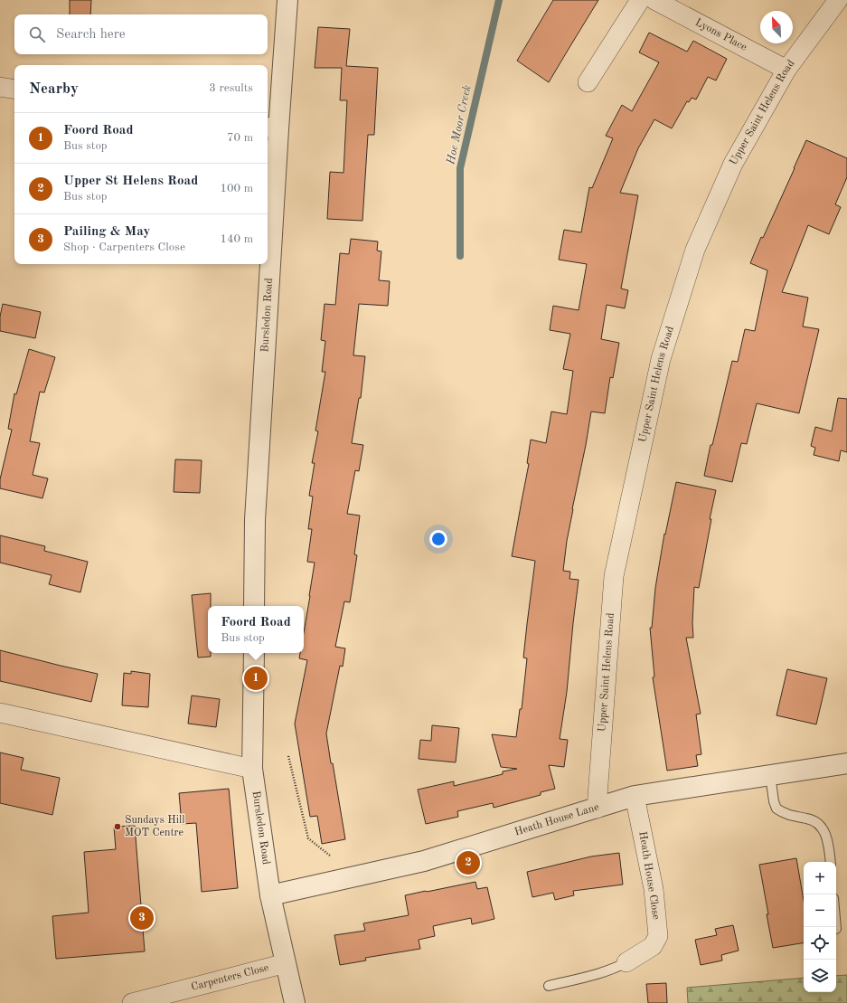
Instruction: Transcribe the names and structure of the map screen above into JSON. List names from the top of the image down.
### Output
{
  "streets": {
    "street": [
      "Lyons Place",
      "Upper Saint Helens Road",
      "Bursledon Road",
      "Heath House Lane",
      "Heath House Close",
      "Carpenters Close"
    ]
  },
  "crossings": [
    ["Lyons Place", "Upper Saint Helens Road"],
    ["Upper Saint Helens Road", "Heath House Lane"],
    ["Bursledon Road", "Heath House Lane"],
    ["Bursledon Road", "Carpenters Close"],
    ["Heath House Lane", "Heath House Close"]
  ],
  "water": ["Hoe Moor Creek"],
  "places": ["Sundays Hill MOT Centre"],
  "north": "top left",
  "page": {
    "search": "Search here",
    "heading": ["Nearby", "3 results"],
    "list": [
      {
        "mark": "1",
        "name": "Foord Road",
        "note": "Bus stop",
        "value": "70 m"
      },
      {
        "mark": "2",
        "name": "Upper St Helens Road",
        "note": "Bus stop",
        "value": "100 m"
      },
      {
        "mark": "3",
        "name": "Pailing & May",
        "note": "Shop · Carpenters Close",
        "value": "140 m"
      }
    ],
    "popup": ["Foord Road", "Bus stop"],
    "pins": ["1", "2", "3"],
    "map_buttons": ["+", "−"]
  }
}
